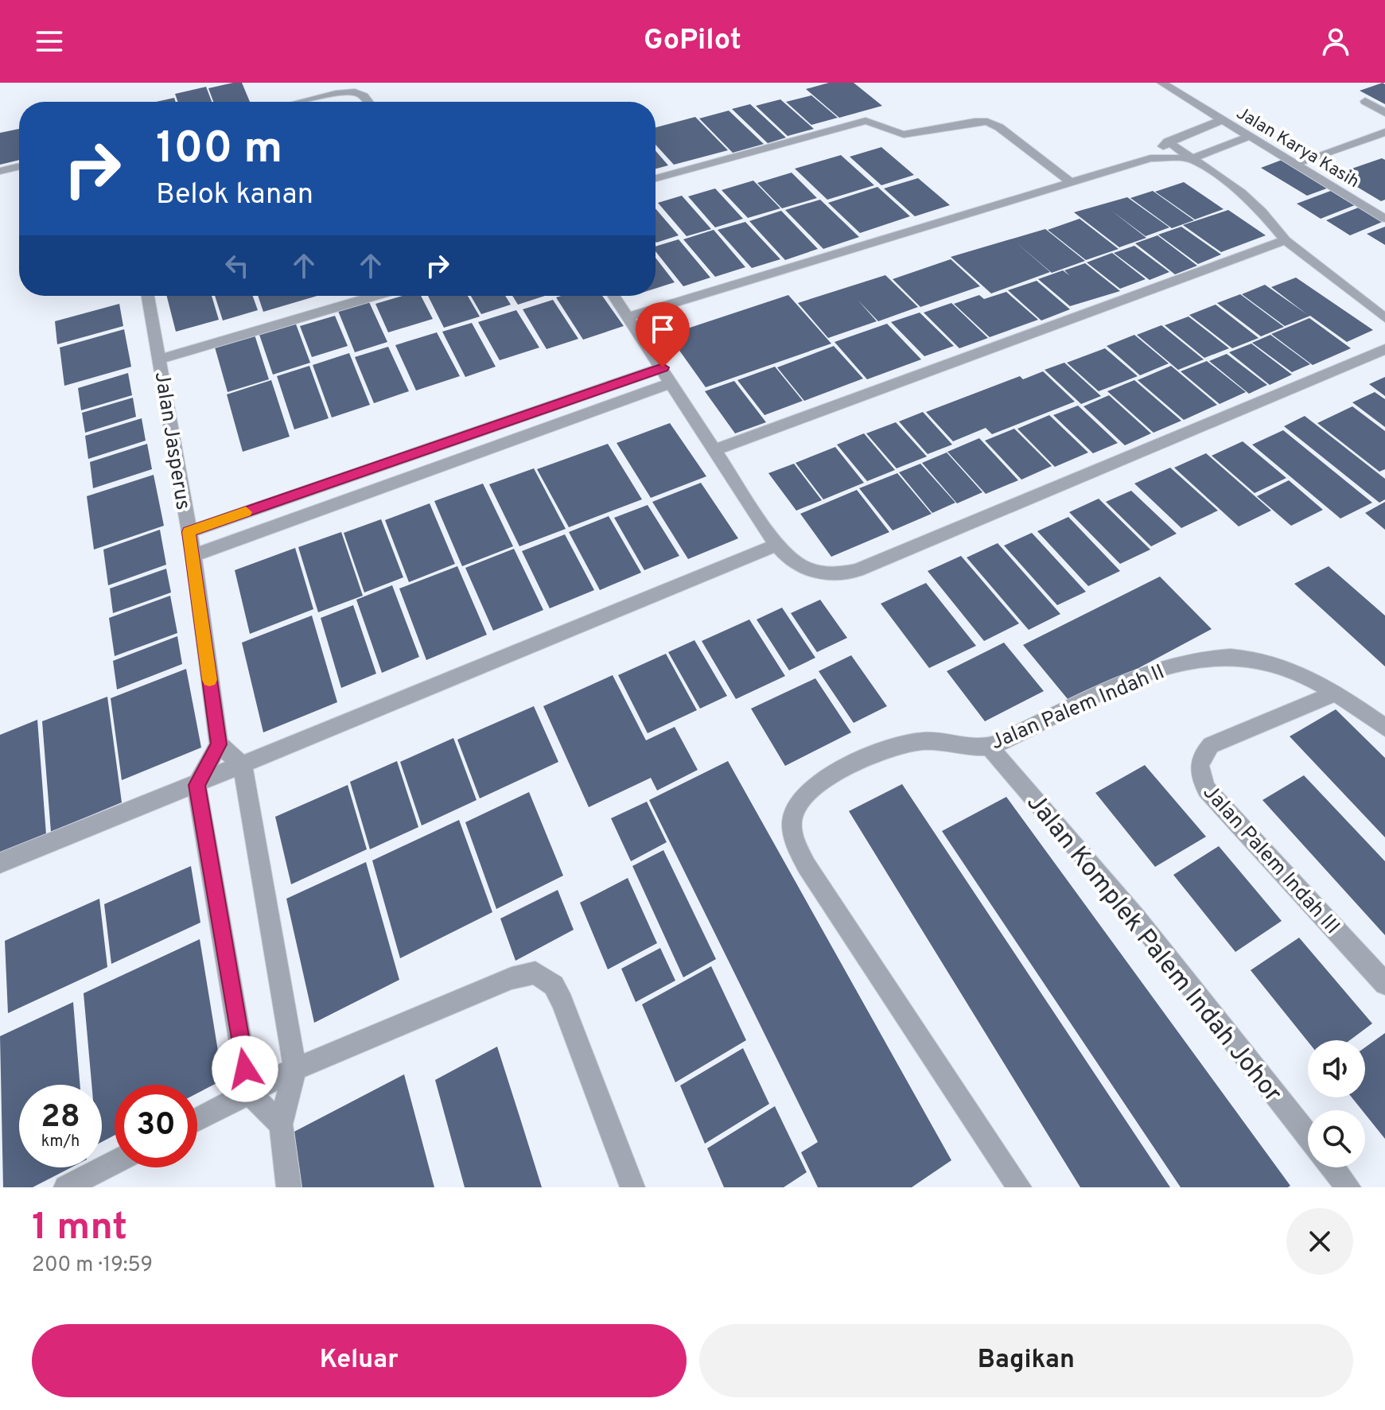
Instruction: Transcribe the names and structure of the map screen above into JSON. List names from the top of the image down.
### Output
{
  "streets": {
    "street": [
      "Jalan Karya Kasih",
      "Jalan Jasperus",
      "Jalan Palem Indah II",
      "Jalan Palem Indah III",
      "Jalan Komplek Palem Indah Johor"
    ]
  },
  "crossings": [
    ["Jalan Palem Indah II", "Jalan Palem Indah III"],
    ["Jalan Palem Indah II", "Jalan Komplek Palem Indah Johor"]
  ],
  "page": {
    "header": "GoPilot",
    "turn": ["100 m", "Belok kanan"],
    "speed": "28 km/h",
    "limit": "30",
    "heading": ["1 mnt", "200 m · 19:59"],
    "buttons": ["Keluar", "Bagikan"]
  }
}
